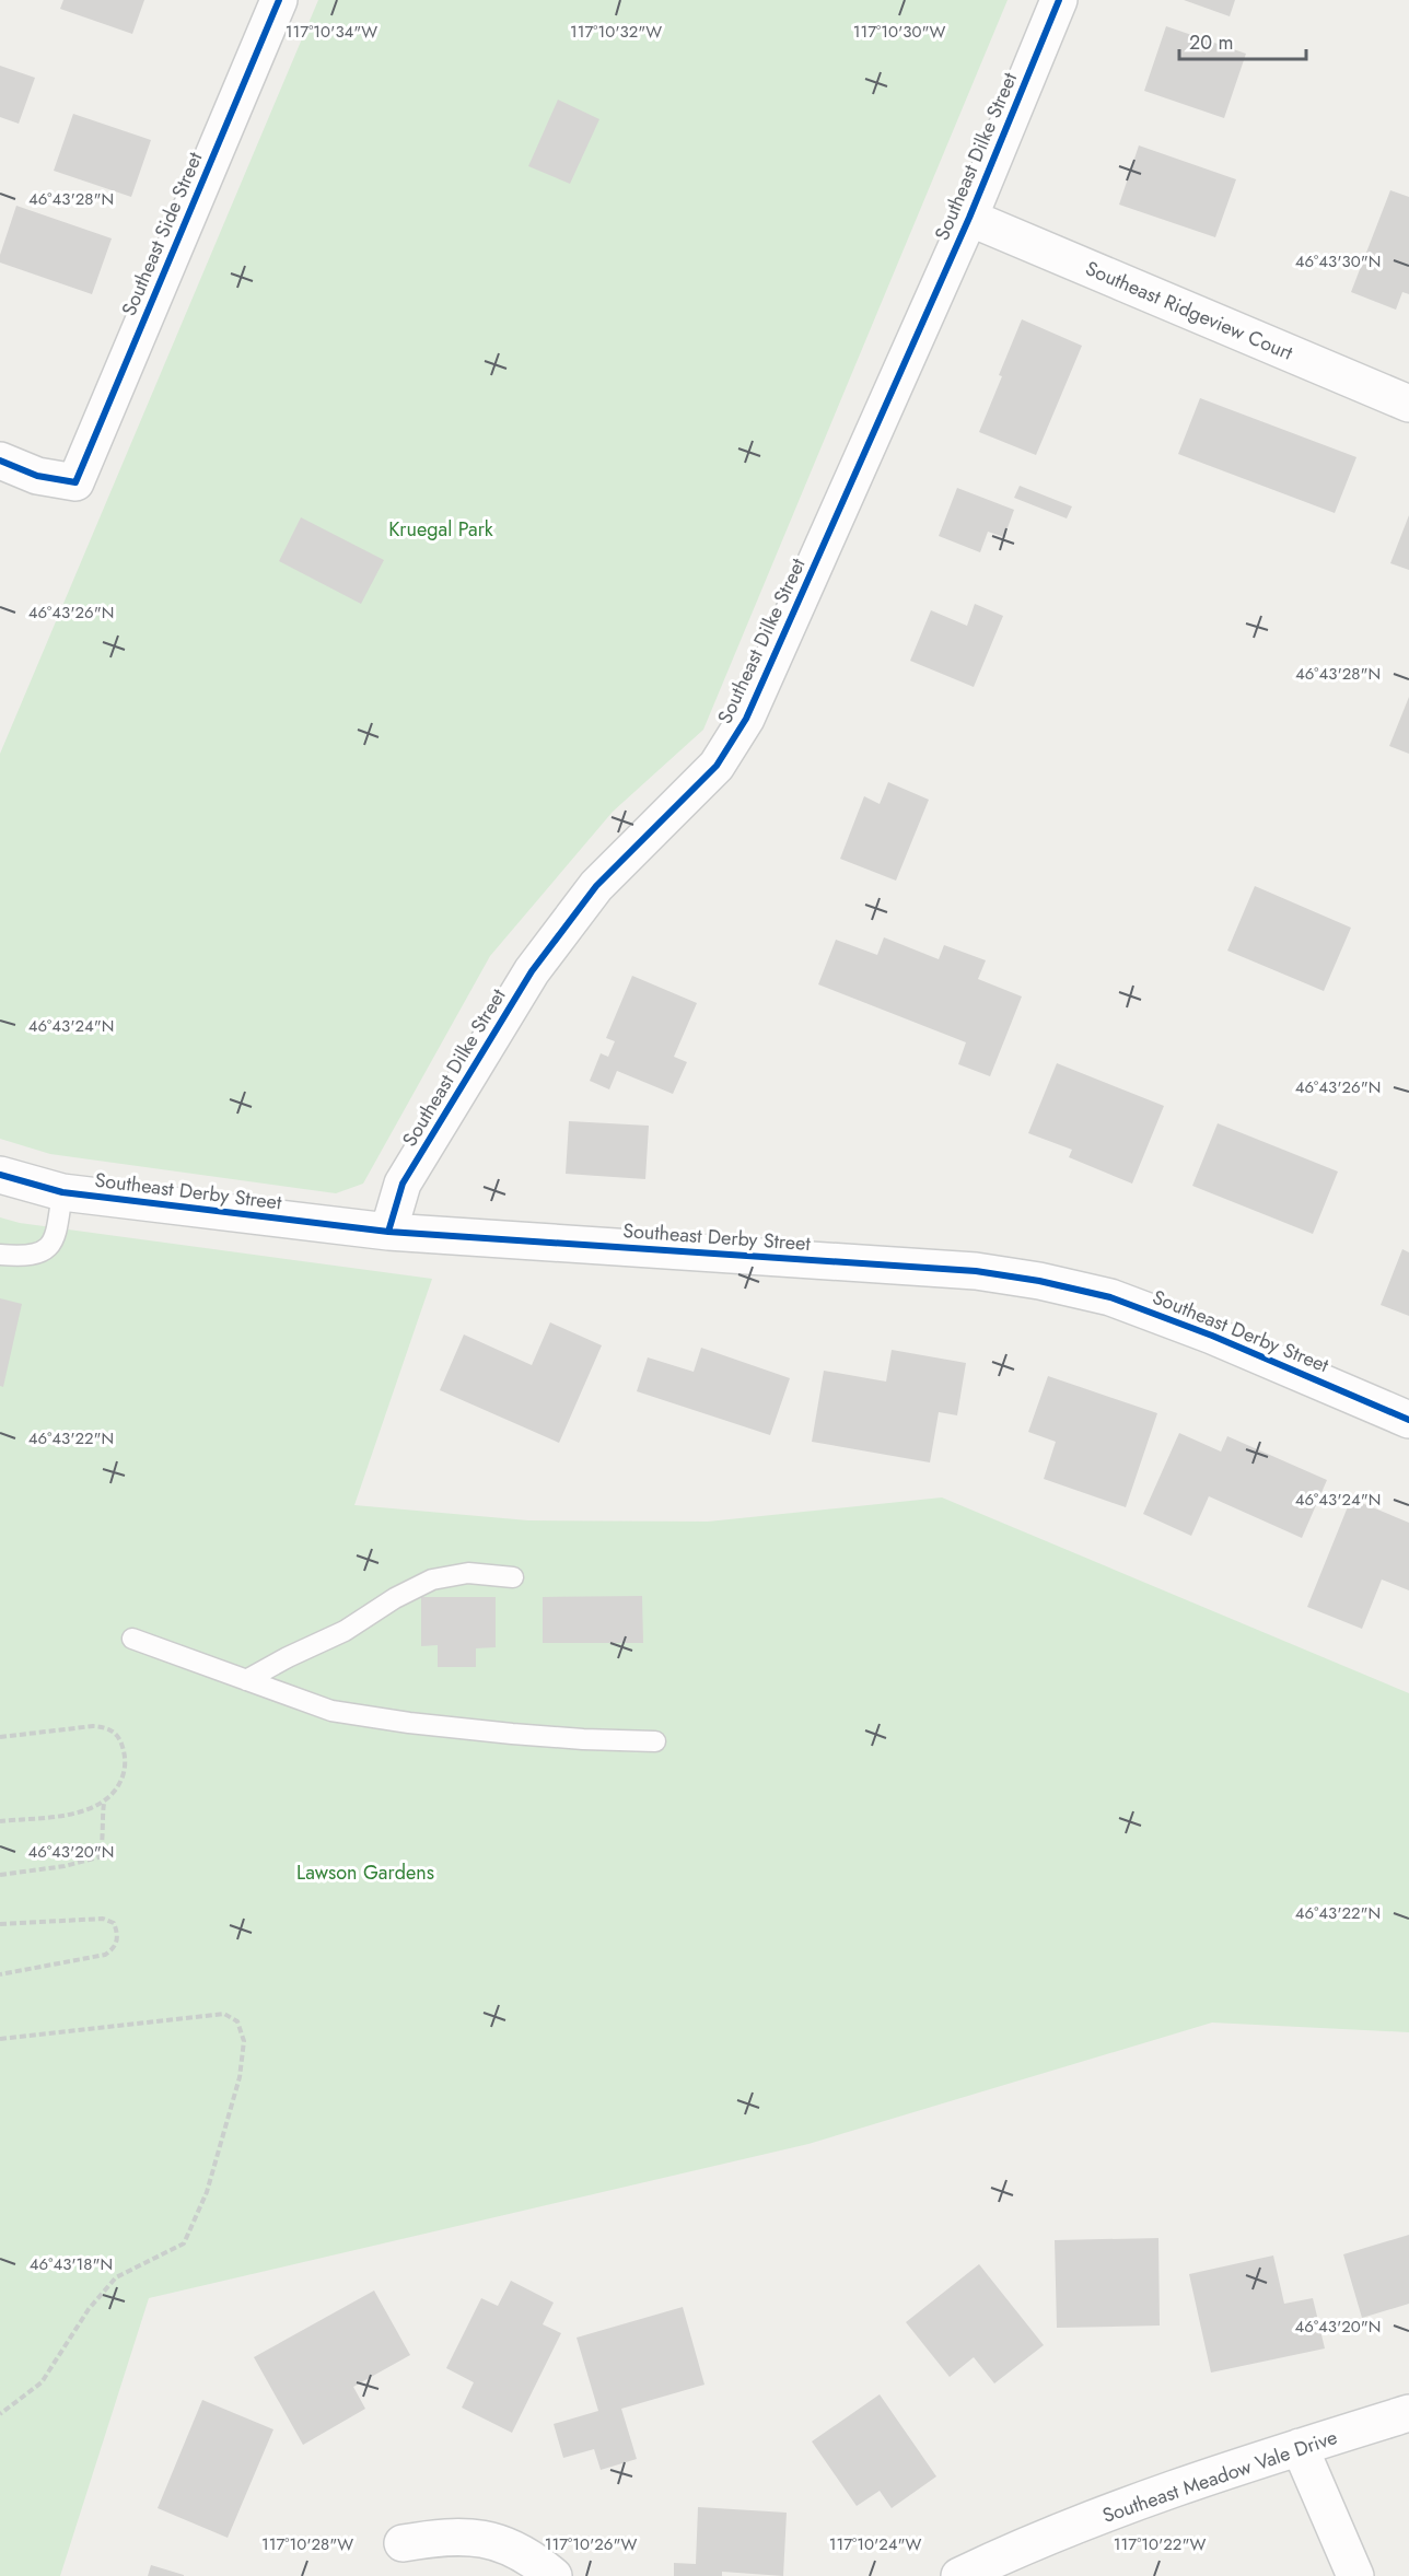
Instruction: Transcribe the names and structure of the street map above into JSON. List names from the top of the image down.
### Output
{
  "streets": {
    "street": [
      "Southeast Dilke Street",
      "Southeast Side Street",
      "Southeast Ridgeview Court",
      "Southeast Derby Street",
      "Southeast Meadow Vale Drive"
    ]
  },
  "crossings": [
    ["Southeast Dilke Street", "Southeast Ridgeview Court"],
    ["Southeast Dilke Street", "Southeast Derby Street"]
  ],
  "parks": ["Kruegal Park", "Lawson Gardens"],
  "scale_bar": "20 m",
  "coordinates": [
    "117°10'32\"W",
    "117°10'34\"W",
    "117°10'30\"W",
    "46°43'28\"N",
    "46°43'30\"N",
    "46°43'26\"N",
    "46°43'24\"N",
    "46°43'22\"N",
    "46°43'20\"N",
    "46°43'18\"N",
    "117°10'28\"W",
    "117°10'26\"W",
    "117°10'24\"W",
    "117°10'22\"W"
  ]
}
